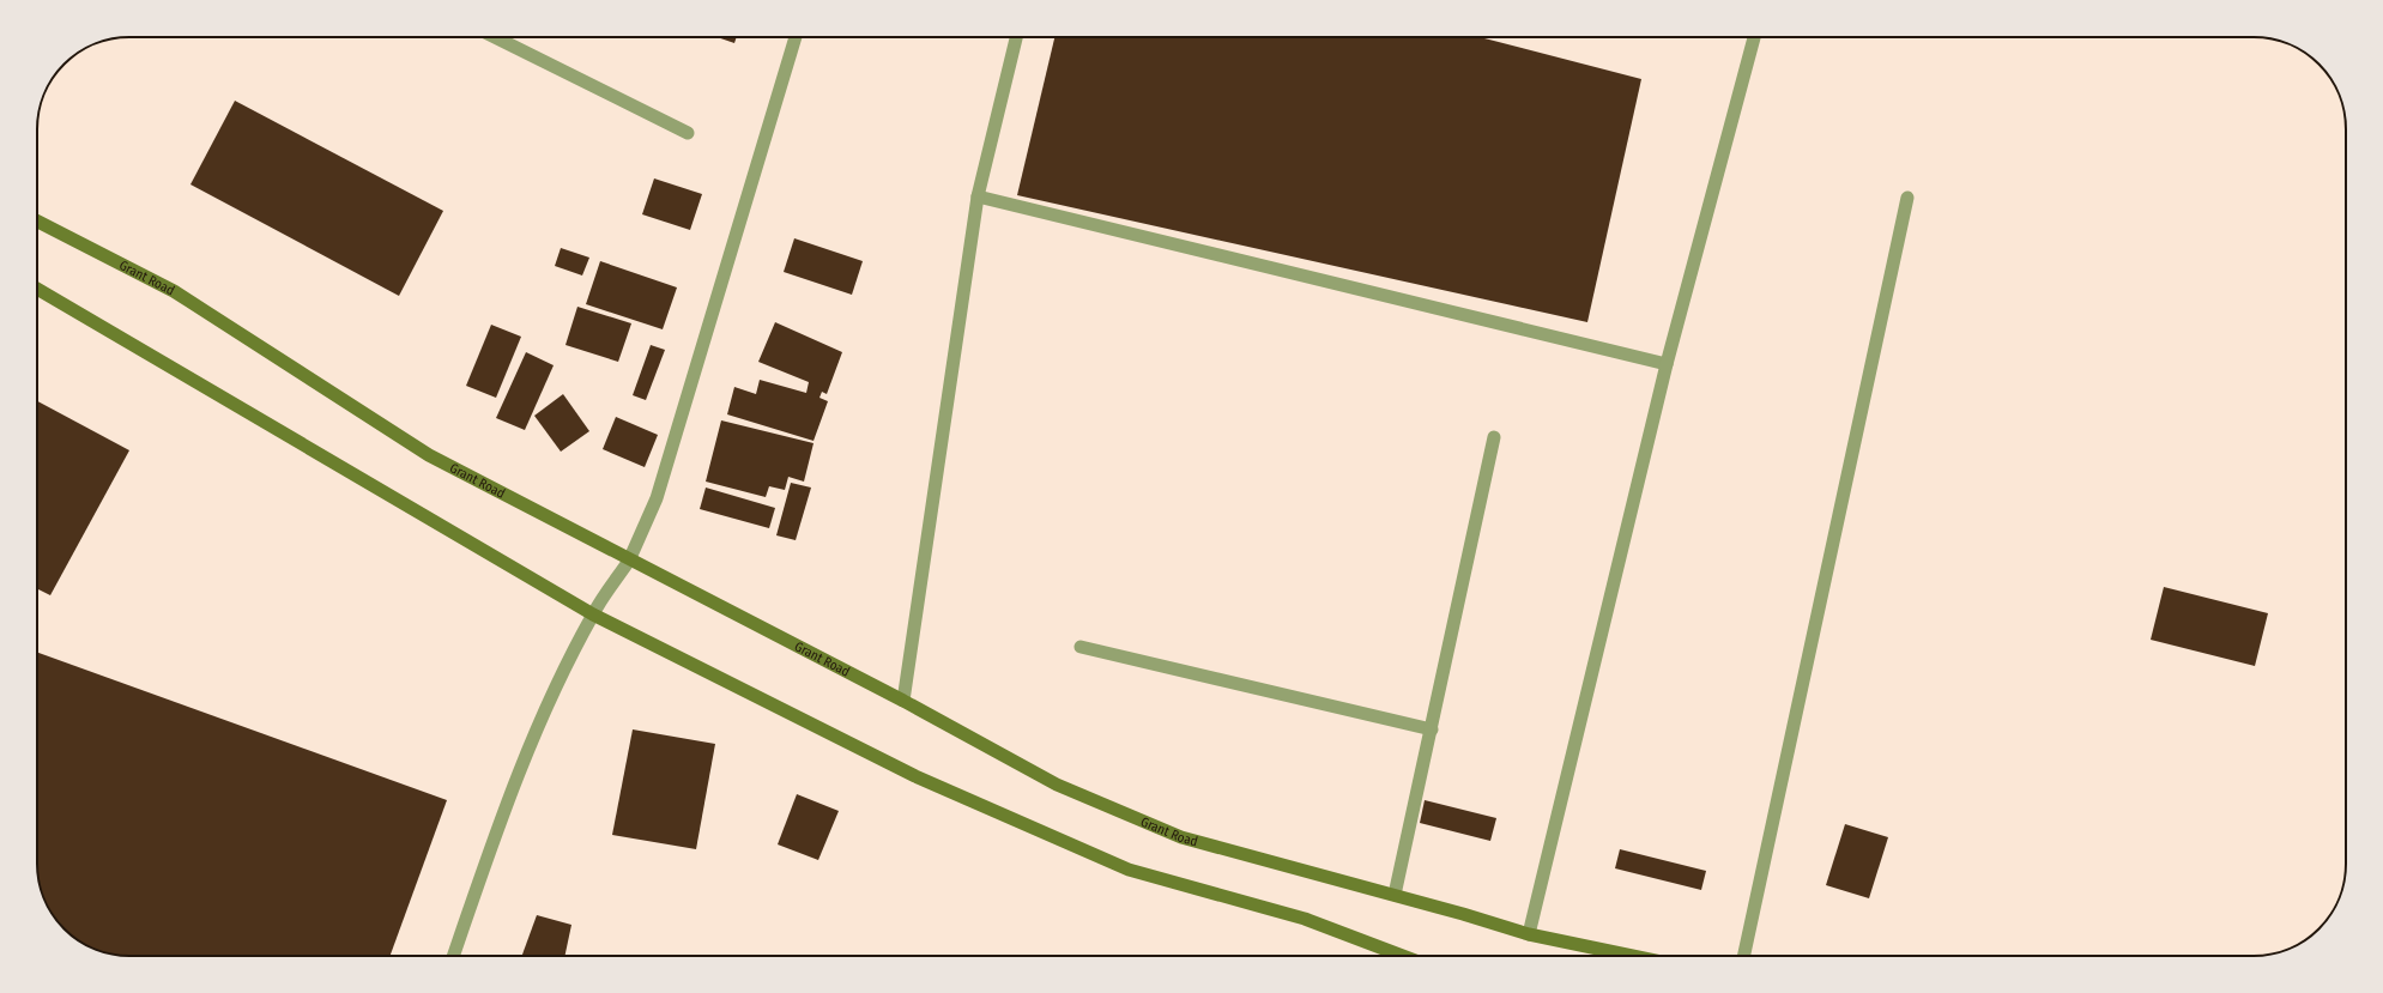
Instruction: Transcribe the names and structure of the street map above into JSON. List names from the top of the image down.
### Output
{
  "streets": {
    "main road": ["Grant Road"]
  }
}
